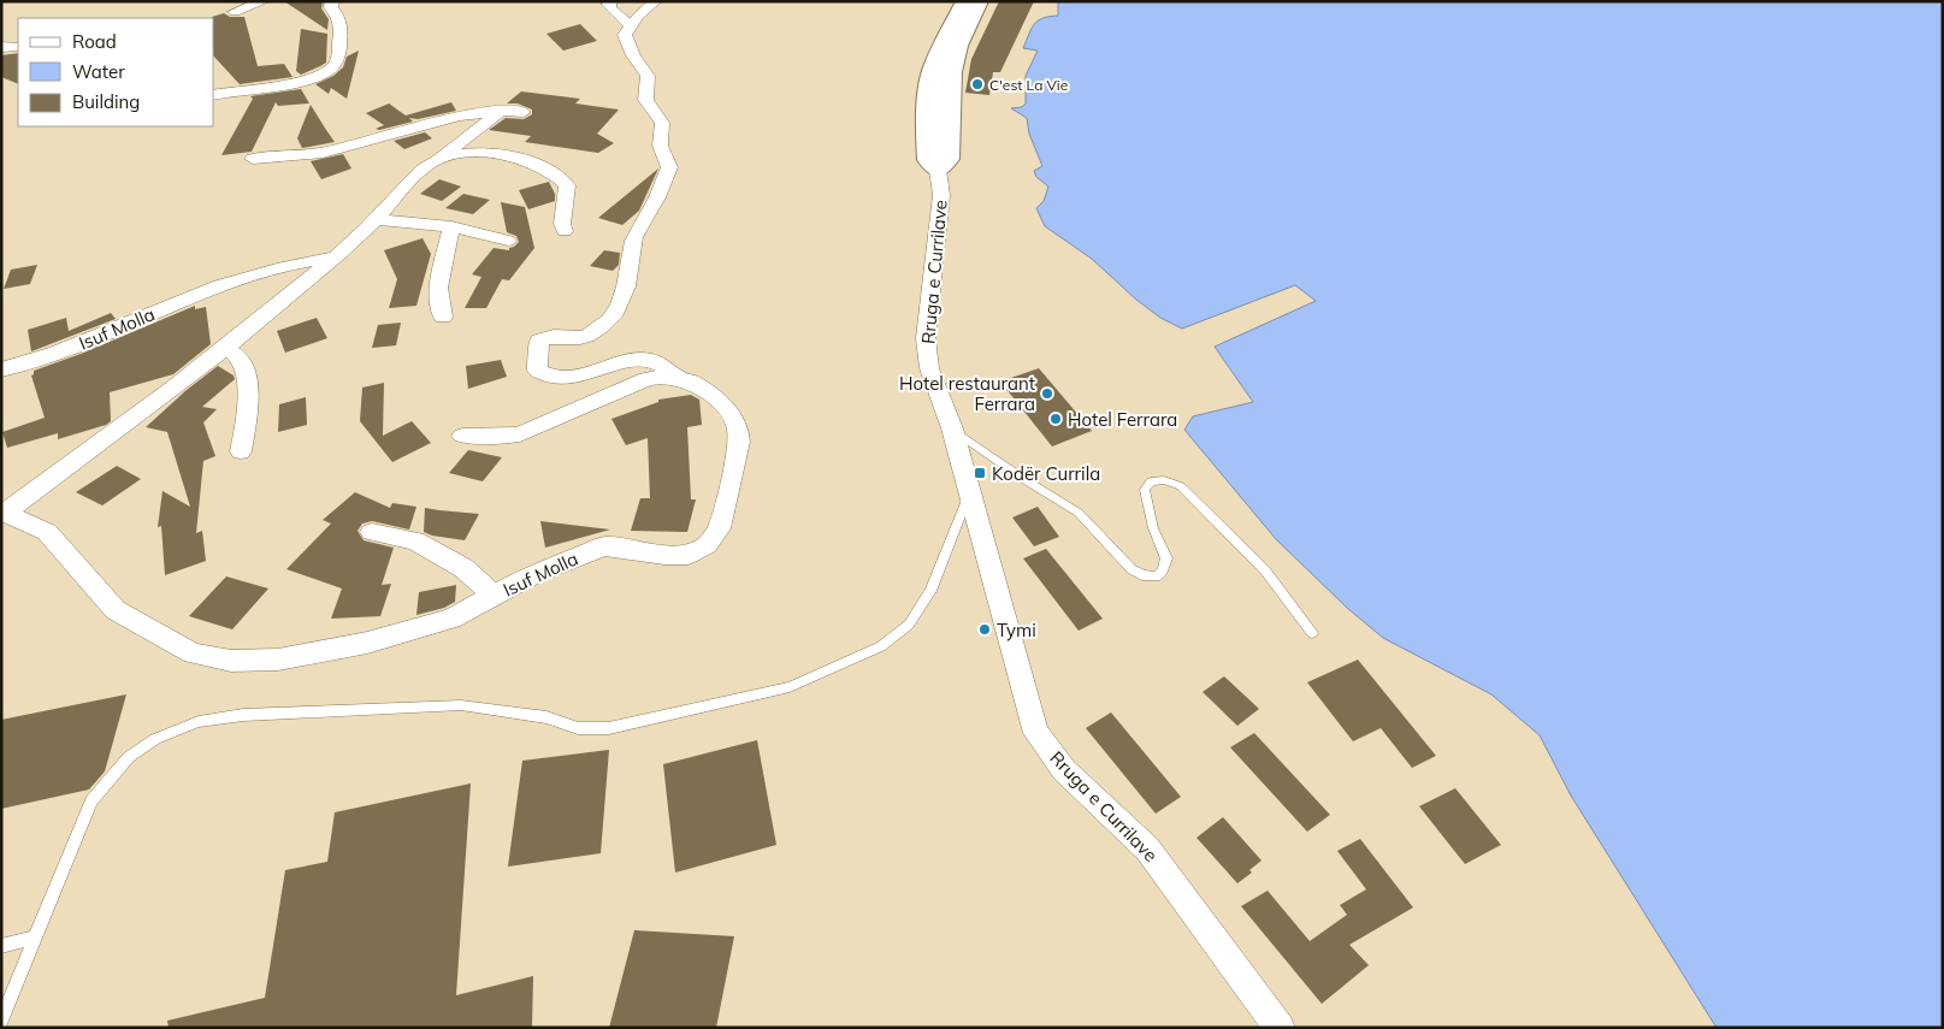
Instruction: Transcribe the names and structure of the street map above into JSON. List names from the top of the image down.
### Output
{
  "streets": {
    "main road": ["Rruga e Currilave"],
    "street": ["Isuf Molla"]
  },
  "places": {
    "other": [
      "C'est La Vie",
      "Hotel restaurant Ferrara",
      "Hotel Ferrara",
      "Tymi"
    ],
    "transit": ["Kodër Currila"]
  },
  "legend": ["Road", "Water", "Building"]
}
